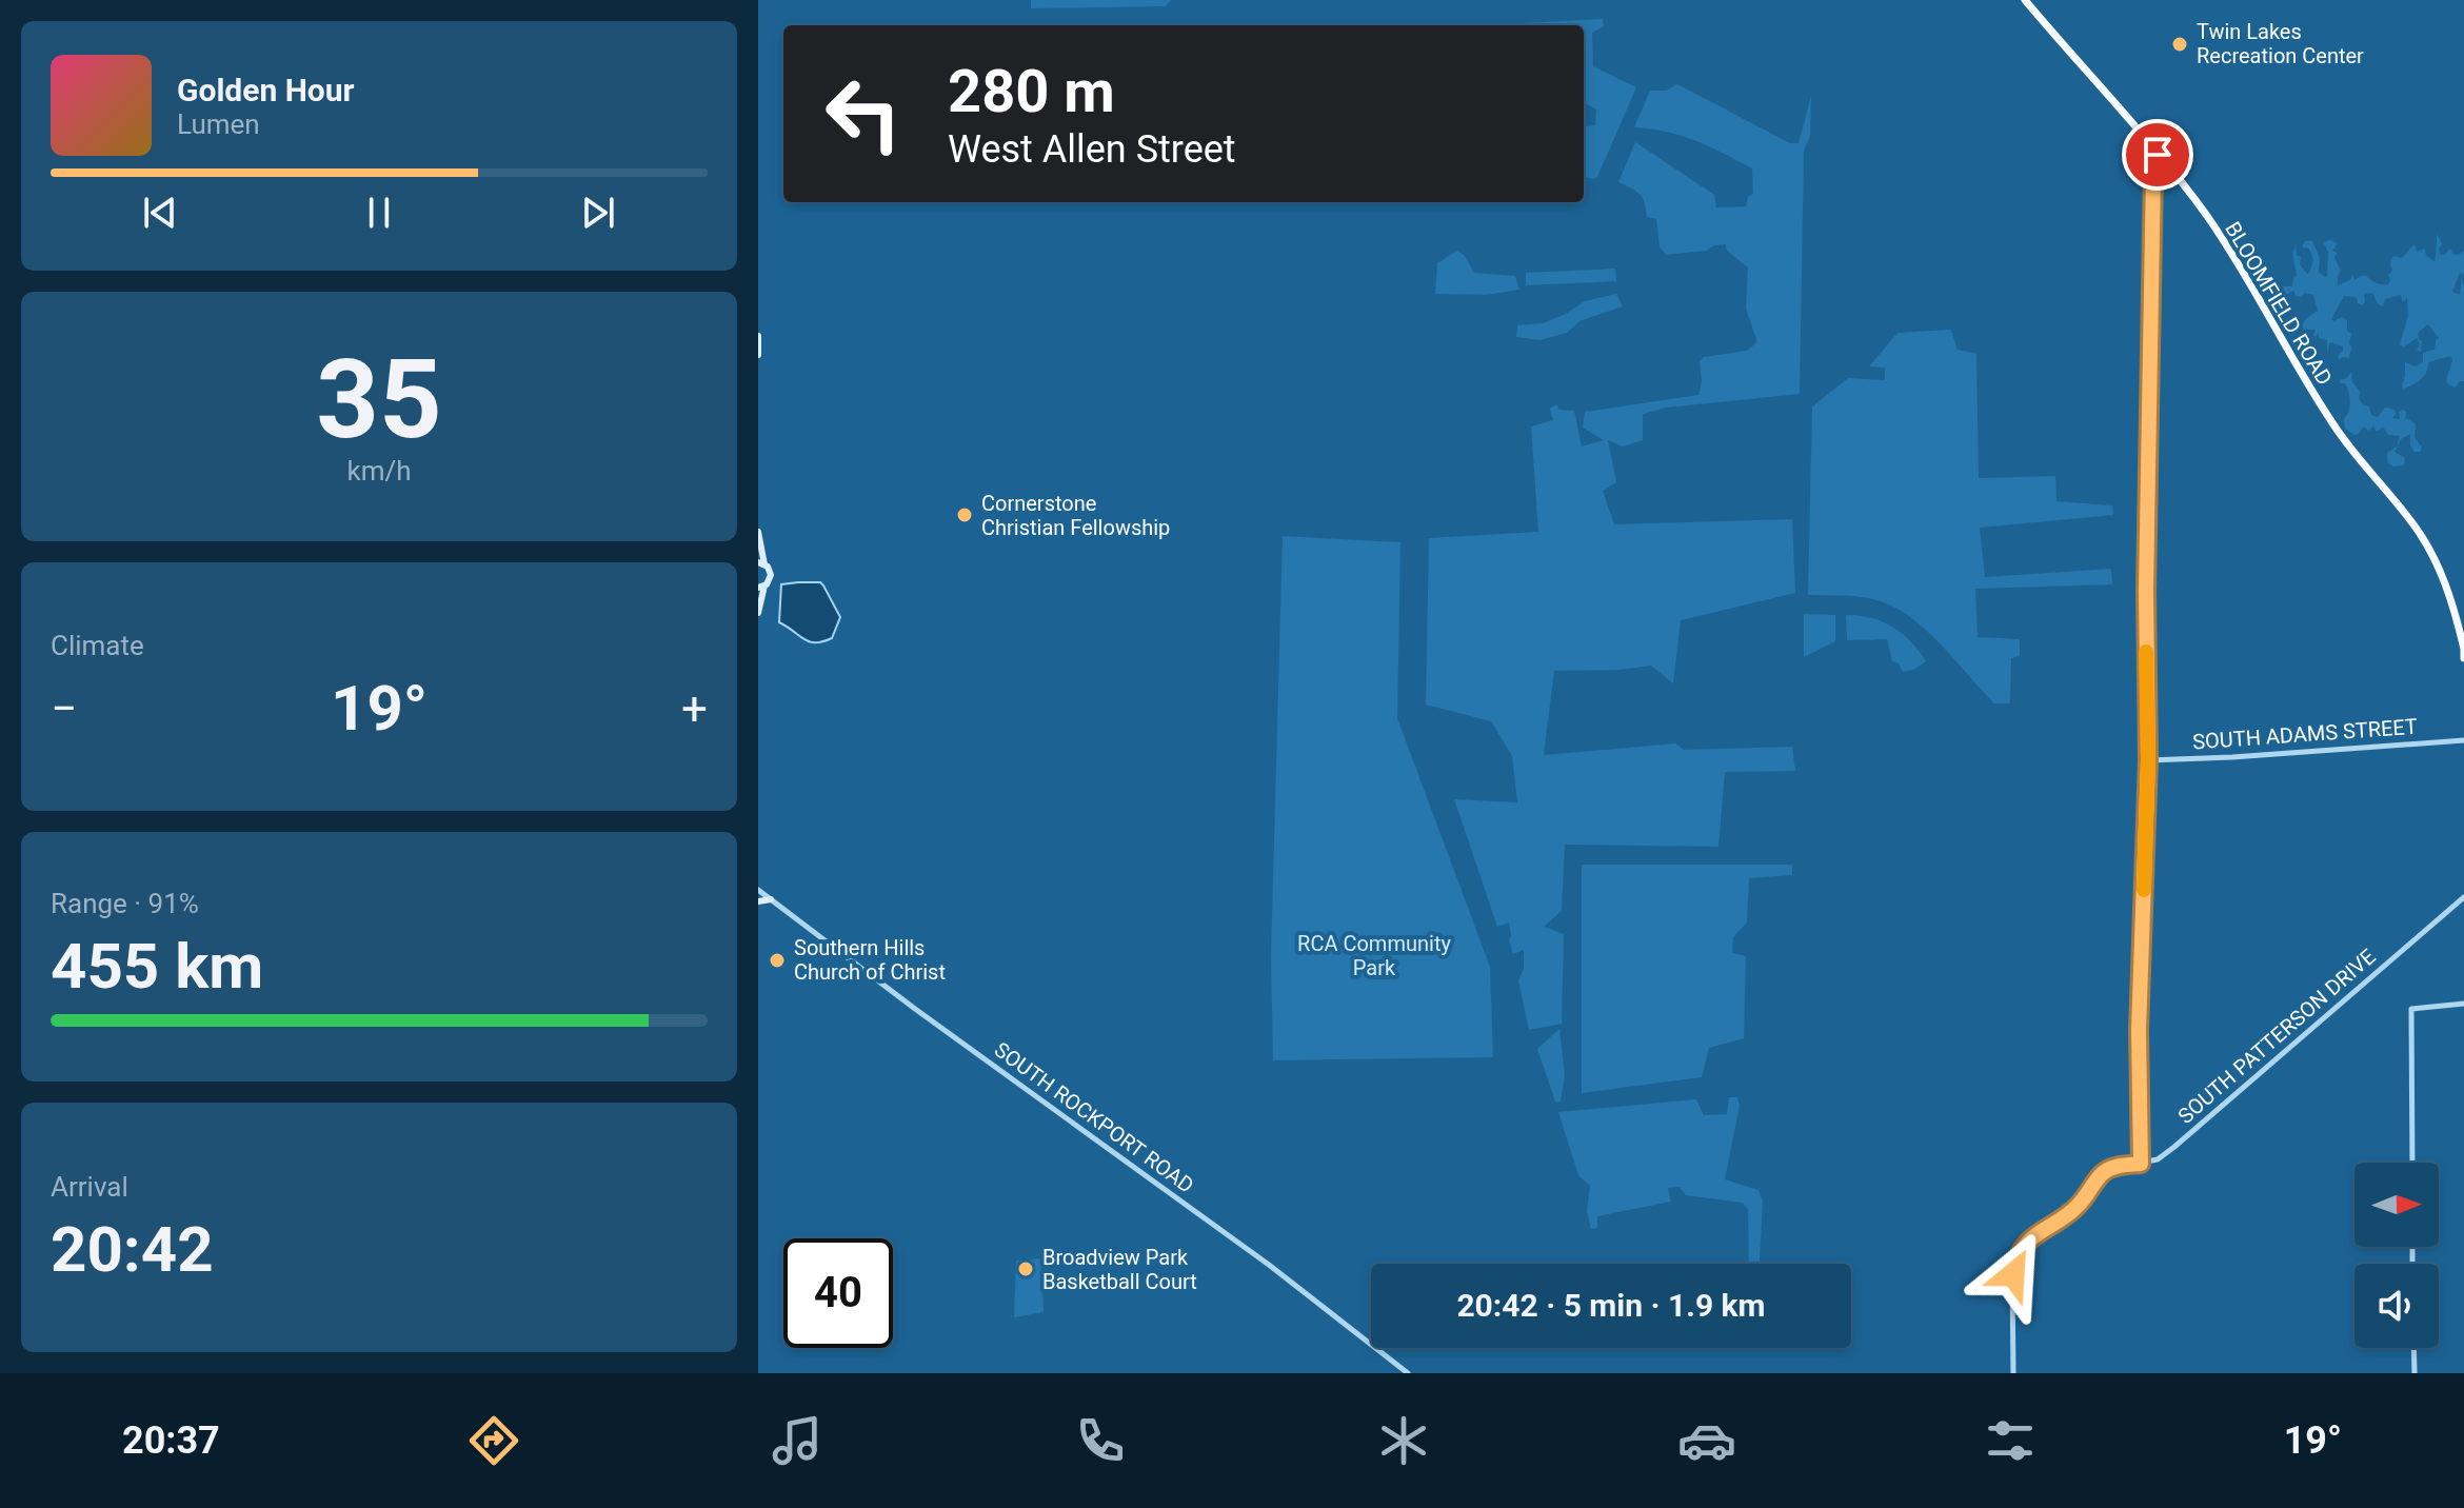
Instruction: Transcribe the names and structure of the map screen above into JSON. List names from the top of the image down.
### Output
{
  "streets": {
    "main road": ["BLOOMFIELD ROAD"],
    "street": ["SOUTH ADAMS STREET", "SOUTH PATTERSON DRIVE", "SOUTH ROCKPORT ROAD"]
  },
  "parks": ["RCA Community Park"],
  "places": [
    "Twin Lakes Recreation Center",
    "Cornerstone Christian Fellowship",
    "Southern Hills Church of Christ",
    "Broadview Park Basketball Court"
  ],
  "north": "right",
  "page": {
    "turn": ["280 m", "West Allen Street"],
    "song": ["Golden Hour", "Lumen"],
    "tile": [
      ["35", "km/h"],
      "Climate",
      ["Range · 91%", "455 km"],
      ["Arrival", "20:42"]
    ],
    "heat": ["−", "19°", "+"],
    "limit": "40",
    "trip": "20:42 · 5 min · 1.9 km",
    "tabs": ["20:37", "19°"]
  }
}
